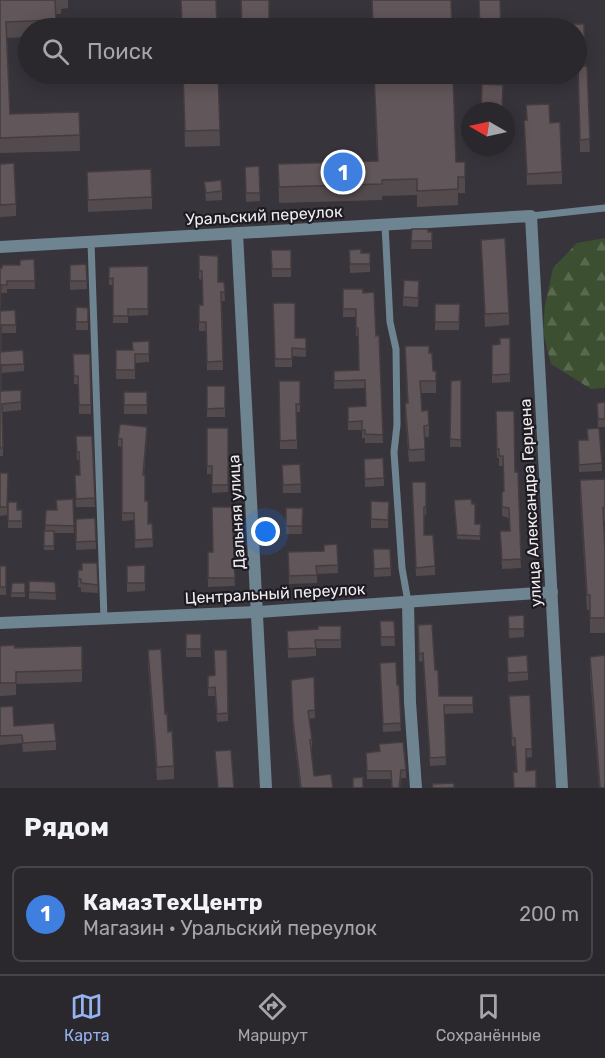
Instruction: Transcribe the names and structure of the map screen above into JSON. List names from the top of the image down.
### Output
{
  "streets": {
    "street": [
      "Уральский переулок",
      "улица Александра Герцена",
      "Дальняя улица",
      "Центральный переулок"
    ]
  },
  "crossings": [
    ["Уральский переулок", "улица Александра Герцена"],
    ["Уральский переулок", "Дальняя улица"],
    ["улица Александра Герцена", "Центральный переулок"],
    ["Дальняя улица", "Центральный переулок"]
  ],
  "north": "left",
  "page": {
    "search": "Поиск",
    "pins": "1",
    "heading": "Рядом",
    "list": [
      {
        "mark": "1",
        "name": "КамазТехЦентр",
        "note": "Магазин · Уральский переулок",
        "value": "200 m"
      }
    ],
    "nav": ["Карта", "Маршрут", "Сохранённые"]
  }
}
